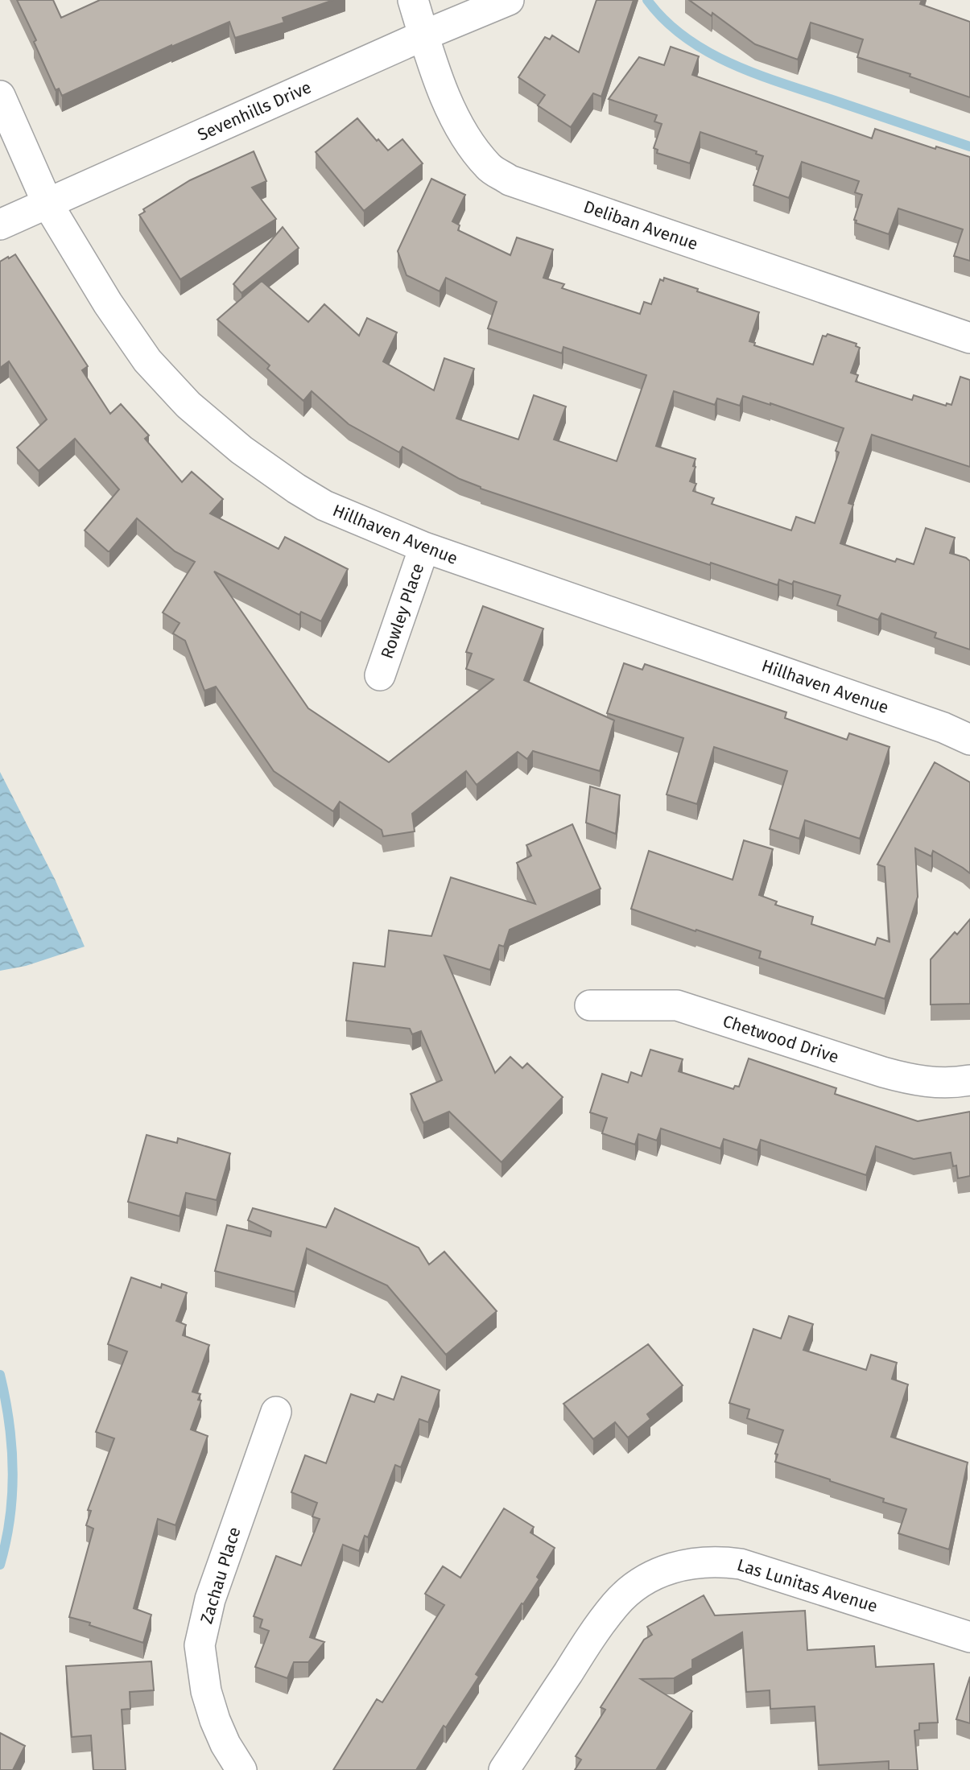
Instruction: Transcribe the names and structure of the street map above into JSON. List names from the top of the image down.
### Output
{
  "streets": {
    "street": [
      "Sevenhills Drive",
      "Deliban Avenue",
      "Hillhaven Avenue",
      "Rowley Place",
      "Chetwood Drive",
      "Zachau Place",
      "Las Lunitas Avenue"
    ]
  },
  "crossings": [
    ["Sevenhills Drive", "Deliban Avenue"],
    ["Sevenhills Drive", "Hillhaven Avenue"],
    ["Hillhaven Avenue", "Rowley Place"]
  ]
}
